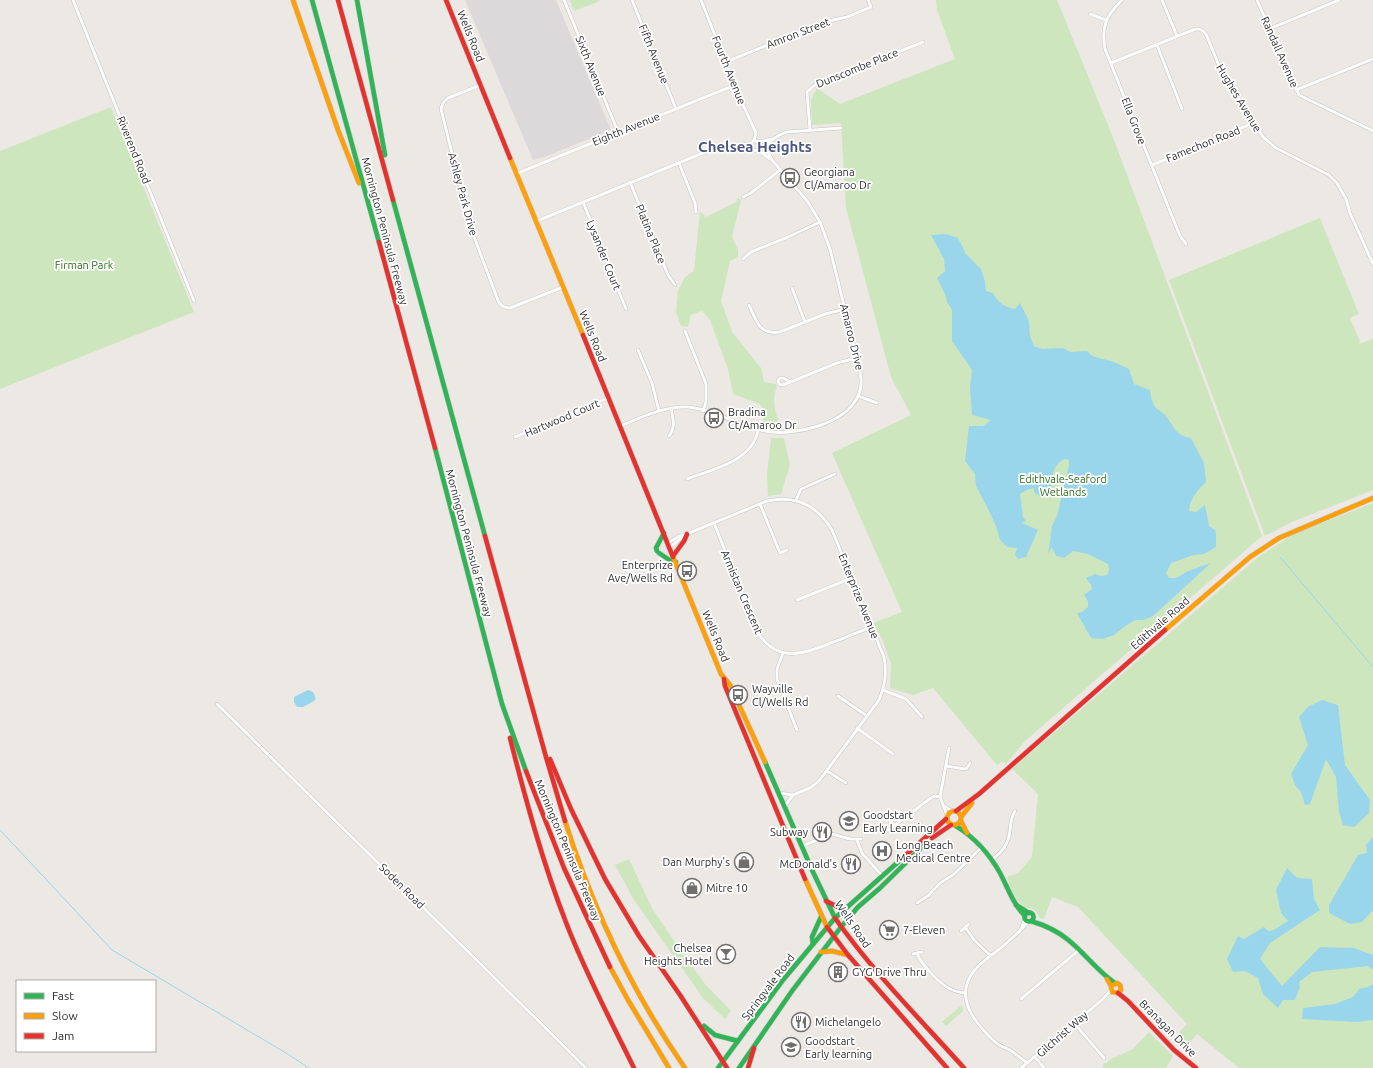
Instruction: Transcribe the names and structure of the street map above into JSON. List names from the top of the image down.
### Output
{
  "streets": {
    "main road": [
      "Wells Road",
      "Mornington Peninsula Freeway",
      "Edithvale Road",
      "Springvale Road",
      "Branagan Drive"
    ],
    "street": [
      "Amron Street",
      "Randall Avenue",
      "Fifth Avenue",
      "Sixth Avenue",
      "Dunscombe Place",
      "Fourth Avenue",
      "Hughes Avenue",
      "Ella Grove",
      "Eighth Avenue",
      "Famechon Road",
      "Riverend Road",
      "Ashley Park Drive",
      "Platina Place",
      "Lysander Court",
      "Amaroo Drive",
      "Hartwood Court",
      "Armistan Crescent",
      "Enterprize Avenue",
      "Soden Road",
      "Gilchrist Way"
    ]
  },
  "crossings": [
    ["Amron Street", "Fourth Avenue"],
    ["Wells Road", "Eighth Avenue"],
    ["Wells Road", "Ashley Park Drive"],
    ["Wells Road", "Amaroo Drive"],
    ["Wells Road", "Hartwood Court"],
    ["Wells Road", "Enterprize Avenue"],
    ["Wells Road", "Springvale Road"],
    ["Fifth Avenue", "Eighth Avenue"],
    ["Sixth Avenue", "Eighth Avenue"],
    ["Fourth Avenue", "Eighth Avenue"],
    ["Fourth Avenue", "Amaroo Drive"],
    ["Hughes Avenue", "Ella Grove"],
    ["Hughes Avenue", "Famechon Road"],
    ["Ella Grove", "Famechon Road"],
    ["Armistan Crescent", "Enterprize Avenue"],
    ["Edithvale Road", "Branagan Drive"],
    ["Branagan Drive", "Gilchrist Way"]
  ],
  "districts": ["Chelsea Heights"],
  "parks": ["Firman Park", "Edithvale-Seaford Wetlands"],
  "places": {
    "bus stop": [
      "Georgiana Cl/Amaroo Dr",
      "Bradina Ct/Amaroo Dr",
      "Enterprize Ave/Wells Rd",
      "Wayville Cl/Wells Rd"
    ],
    "school or university": ["Goodstart Early Learning", "Goodstart Early learning"],
    "restaurant": ["Subway", "McDonald's", "Michelangelo"],
    "hospital": ["Long Beach Medical Centre"],
    "shop": ["Dan Murphy's", "Mitre 10"],
    "supermarket": ["7-Eleven"],
    "bar": ["Chelsea Heights Hotel"],
    "building": ["GYG Drive Thru"]
  },
  "legend": ["Fast", "Slow", "Jam"]
}
